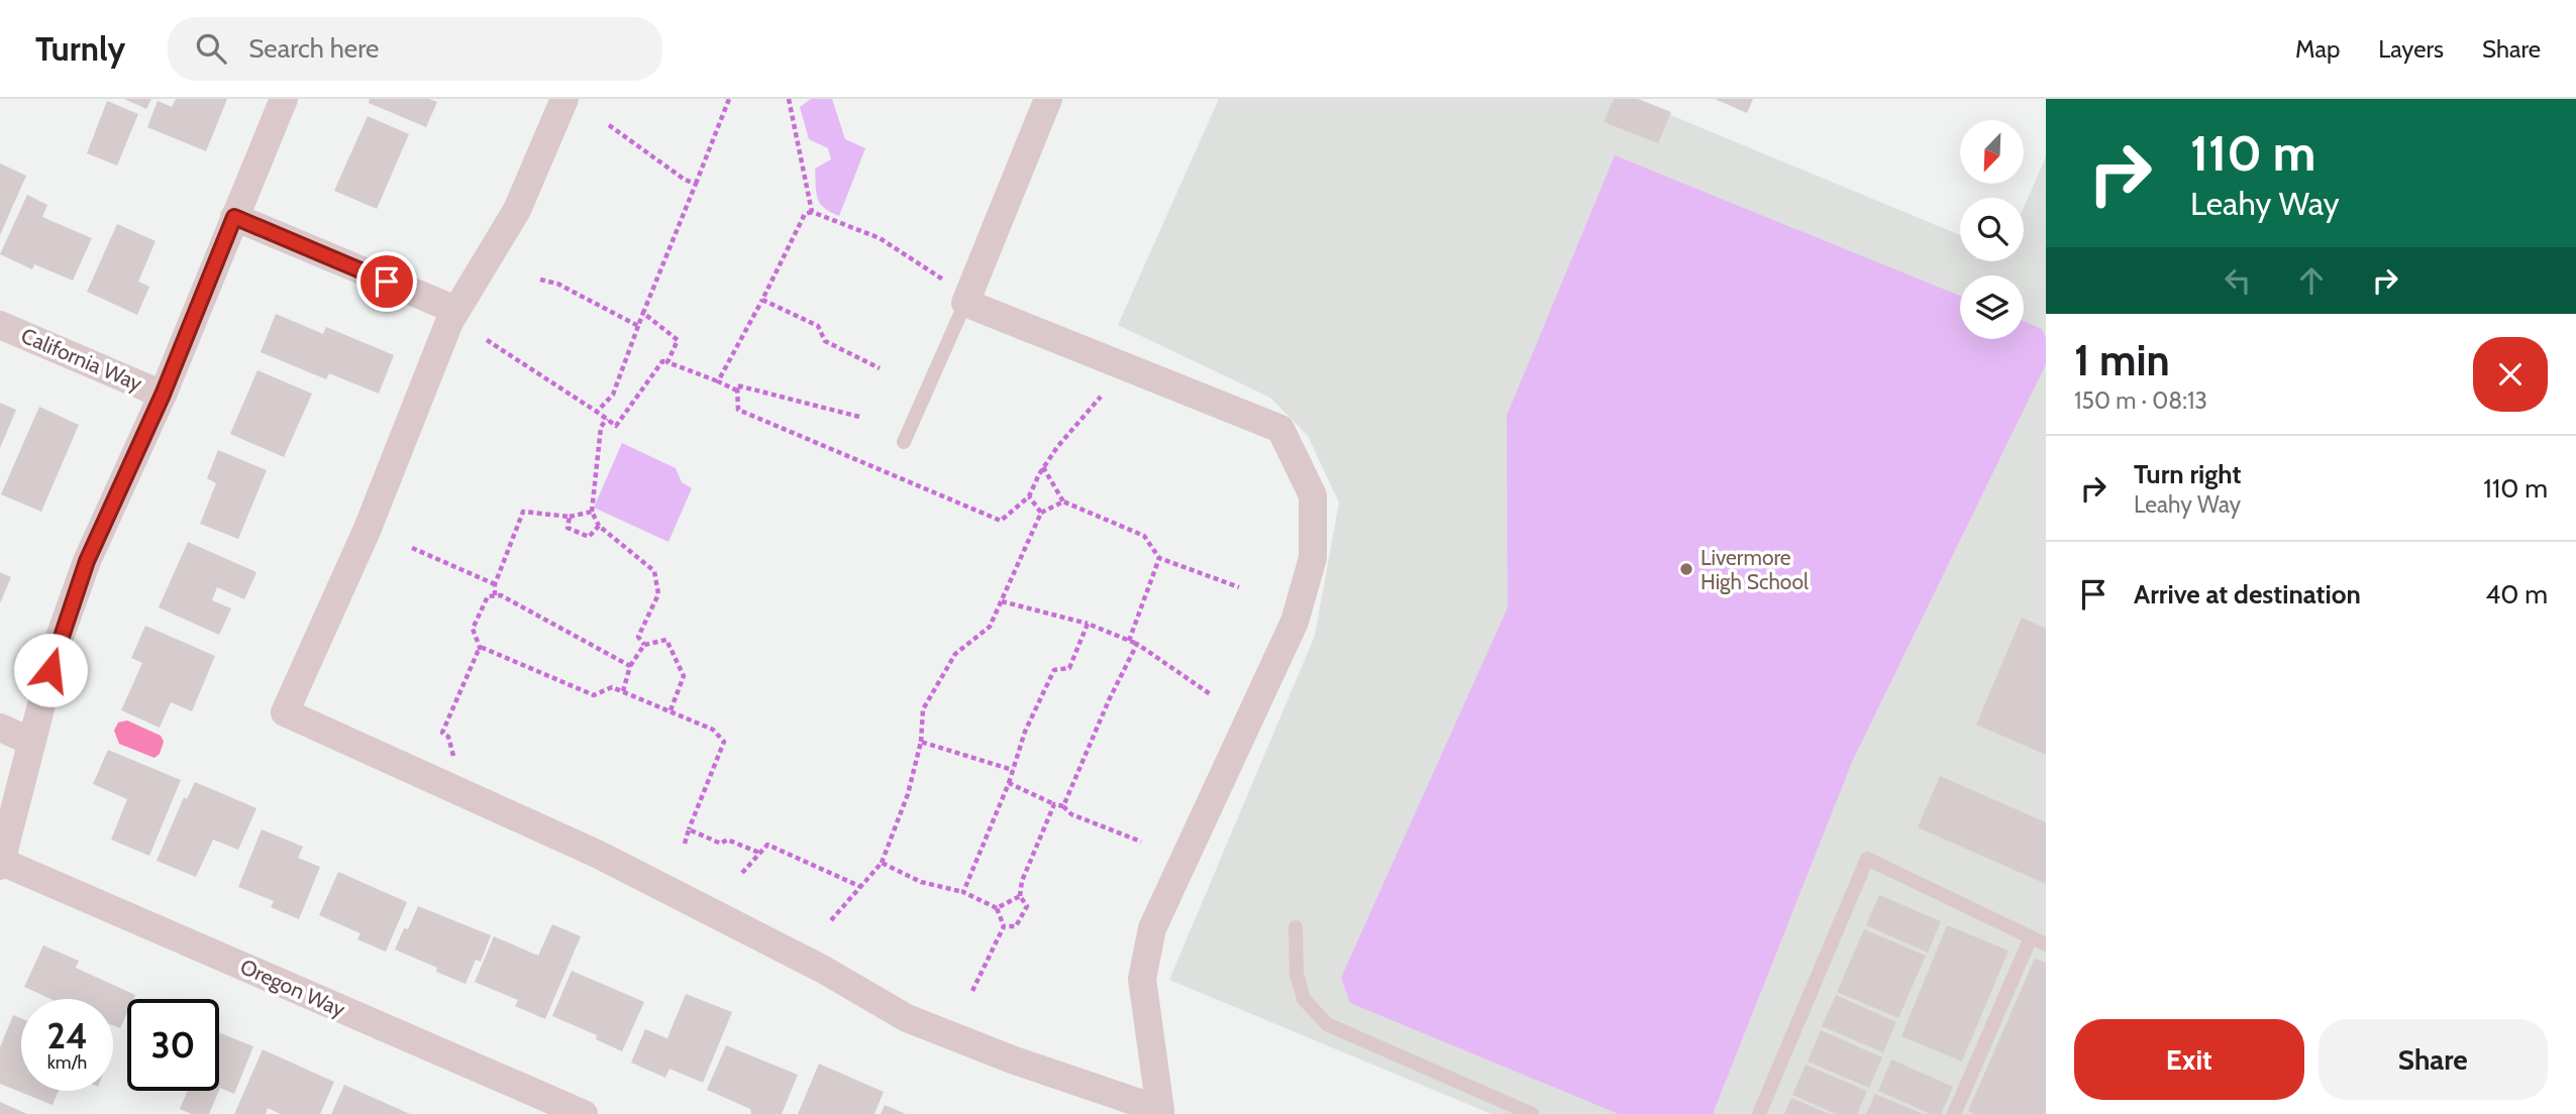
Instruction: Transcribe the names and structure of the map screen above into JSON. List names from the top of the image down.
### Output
{
  "streets": {
    "street": ["California Way", "Oregon Way"]
  },
  "places": ["Livermore High School"],
  "north": "bottom left",
  "page": {
    "header": "Turnly",
    "search": "Search here",
    "nav": ["Map", "Layers", "Share"],
    "turn": ["110 m", "Leahy Way"],
    "heading": ["1 min", "150 m · 08:13"],
    "list": [
      {
        "name": "Turn right",
        "note": "Leahy Way",
        "value": "110 m"
      },
      {
        "name": "Arrive at destination",
        "value": "40 m"
      }
    ],
    "speed": "24 km/h",
    "limit": "30",
    "buttons": ["Exit", "Share"]
  }
}
